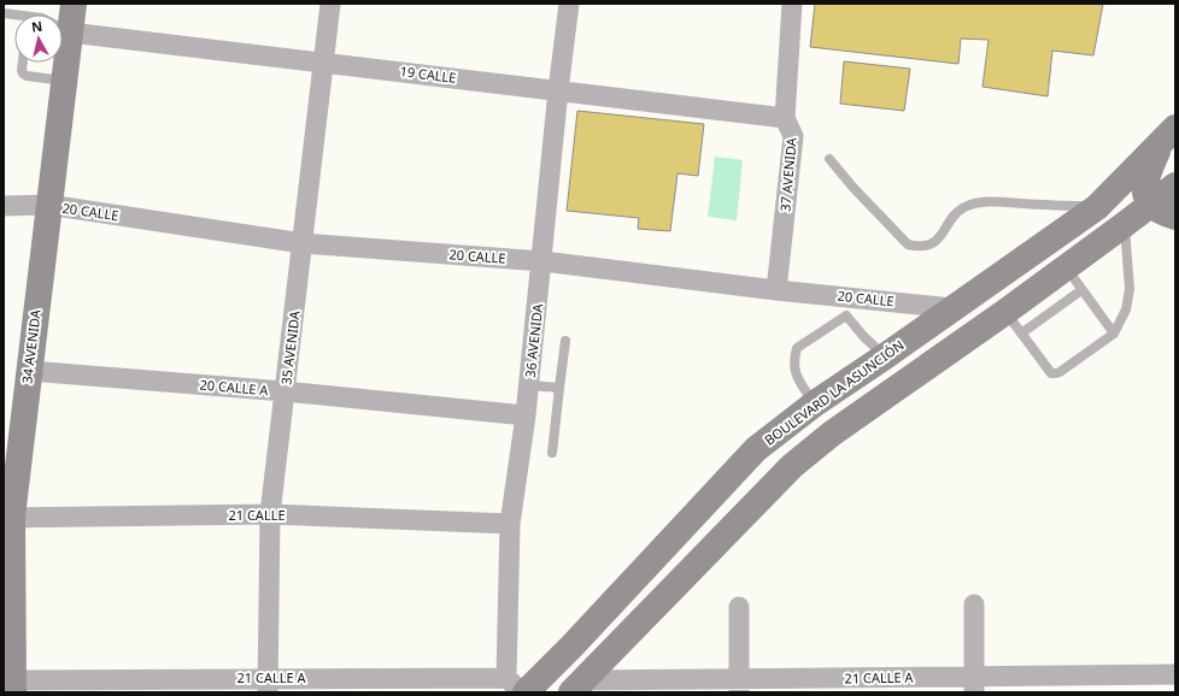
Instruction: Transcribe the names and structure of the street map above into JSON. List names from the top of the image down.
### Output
{
  "streets": {
    "main road": ["34 AVENIDA", "BOULEVARD LA ASUNCIÓN"],
    "street": [
      "19 CALLE",
      "37 AVENIDA",
      "20 CALLE",
      "36 AVENIDA",
      "35 AVENIDA",
      "20 CALLE A",
      "21 CALLE",
      "21 CALLE A"
    ]
  },
  "crossings": [
    ["19 CALLE", "37 AVENIDA"],
    ["19 CALLE", "36 AVENIDA"],
    ["19 CALLE", "34 AVENIDA"],
    ["19 CALLE", "35 AVENIDA"],
    ["37 AVENIDA", "20 CALLE"],
    ["20 CALLE", "36 AVENIDA"],
    ["20 CALLE", "34 AVENIDA"],
    ["20 CALLE", "35 AVENIDA"],
    ["20 CALLE", "BOULEVARD LA ASUNCIÓN"],
    ["36 AVENIDA", "20 CALLE A"],
    ["36 AVENIDA", "BOULEVARD LA ASUNCIÓN"],
    ["36 AVENIDA", "21 CALLE"],
    ["36 AVENIDA", "21 CALLE A"],
    ["34 AVENIDA", "20 CALLE A"],
    ["34 AVENIDA", "21 CALLE"],
    ["34 AVENIDA", "21 CALLE A"],
    ["35 AVENIDA", "20 CALLE A"],
    ["35 AVENIDA", "21 CALLE"],
    ["35 AVENIDA", "21 CALLE A"],
    ["BOULEVARD LA ASUNCIÓN", "21 CALLE A"]
  ],
  "north": "top"
}
